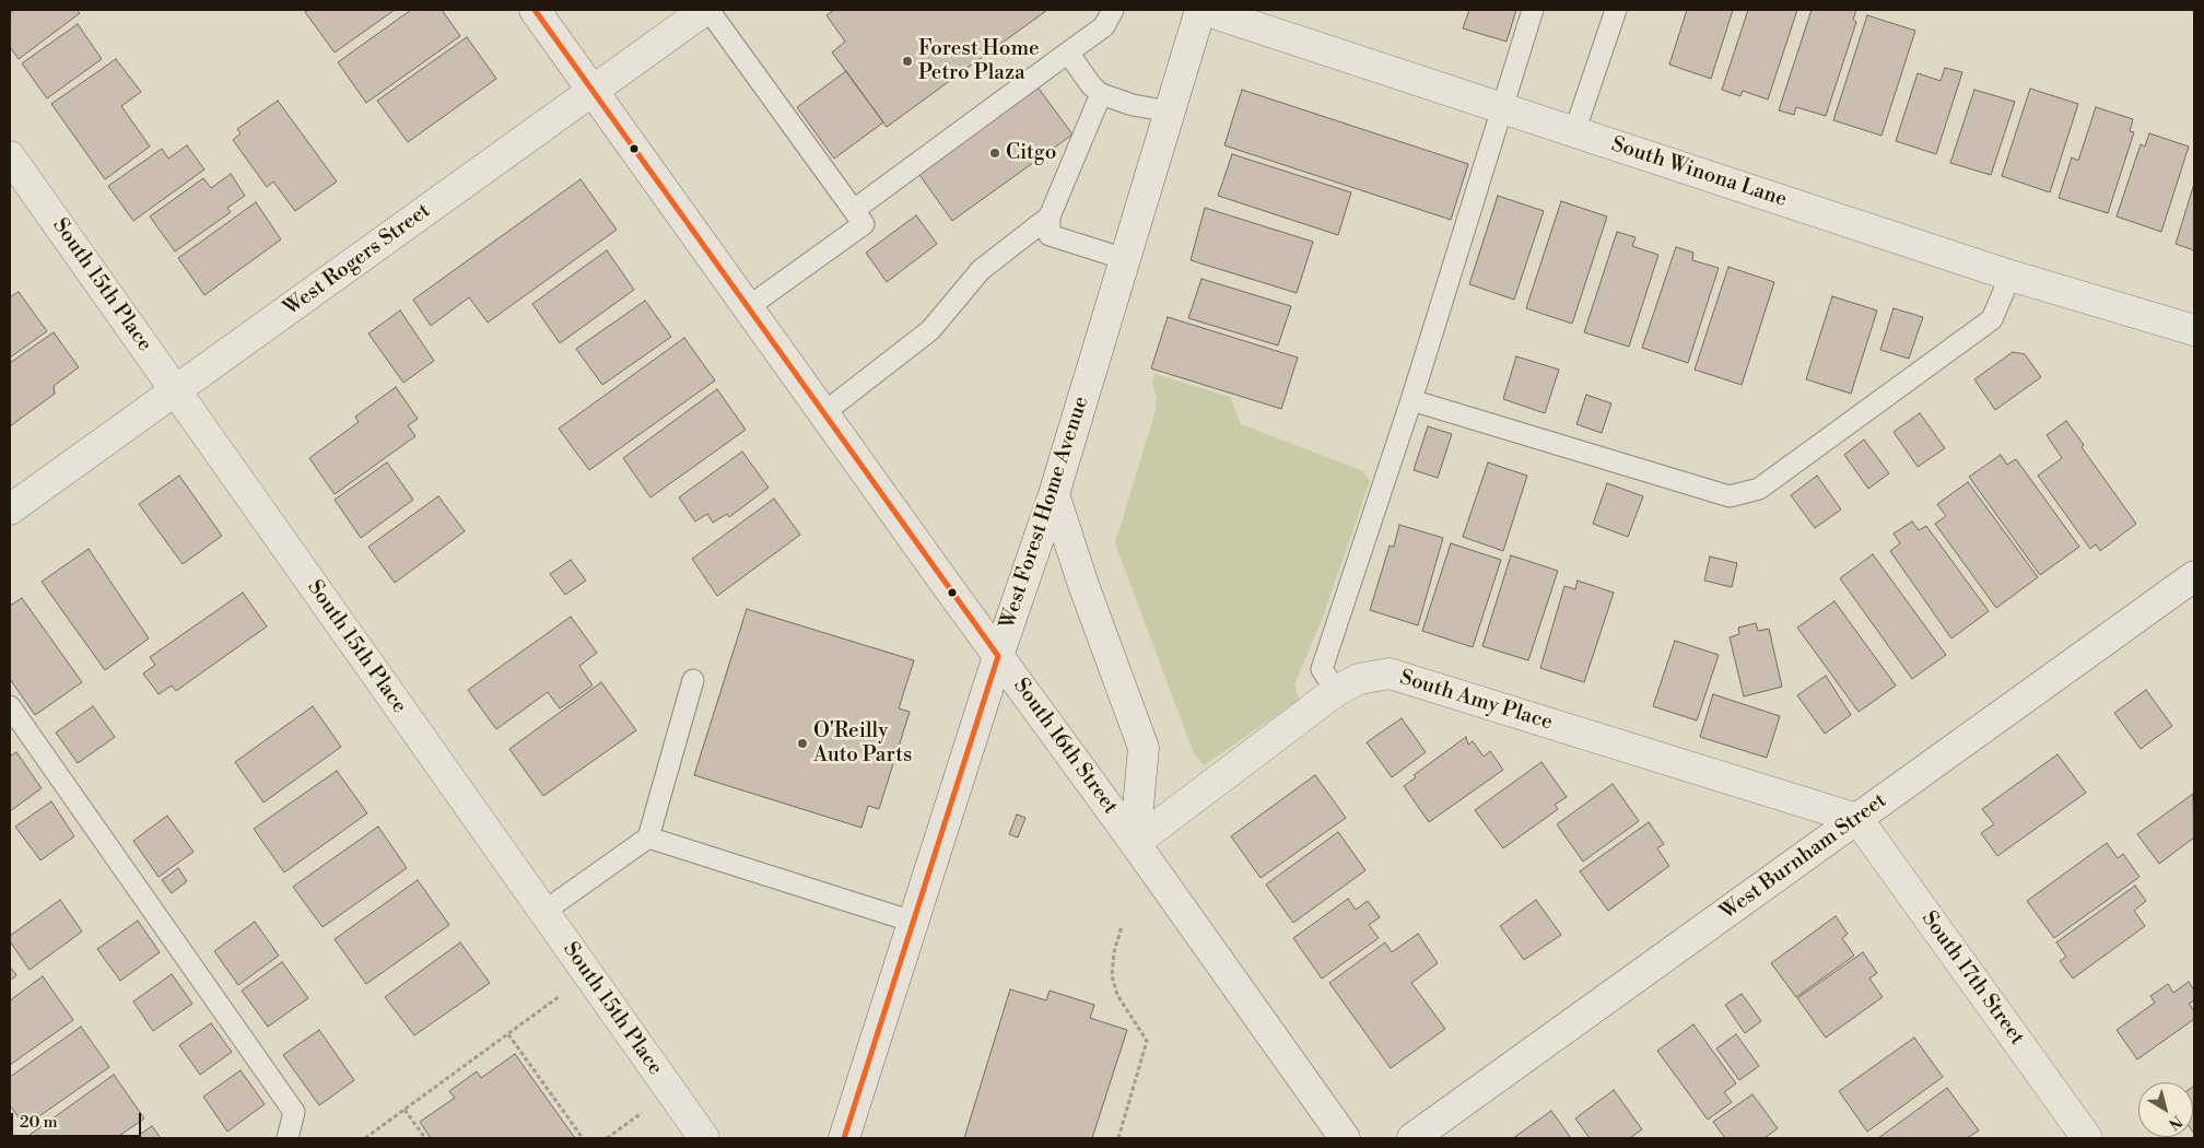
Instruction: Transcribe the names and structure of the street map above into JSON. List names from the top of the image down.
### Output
{
  "streets": {
    "street": [
      "South Winona Lane",
      "West Rogers Street",
      "South 15th Place",
      "West Forest Home Avenue",
      "South Amy Place",
      "South 16th Street",
      "West Burnham Street",
      "South 17th Street"
    ]
  },
  "crossings": [
    ["South Winona Lane", "West Forest Home Avenue"],
    ["West Rogers Street", "South 15th Place"],
    ["West Rogers Street", "South 16th Street"],
    ["West Forest Home Avenue", "South 16th Street"],
    ["South Amy Place", "South 16th Street"],
    ["South Amy Place", "West Burnham Street"],
    ["South Amy Place", "South 17th Street"],
    ["West Burnham Street", "South 17th Street"]
  ],
  "places": ["Forest Home Petro Plaza", "Citgo", "O'Reilly Auto Parts"],
  "lines": ["transit line 20"],
  "scale_bar": "20 m",
  "north": "bottom right"
}
